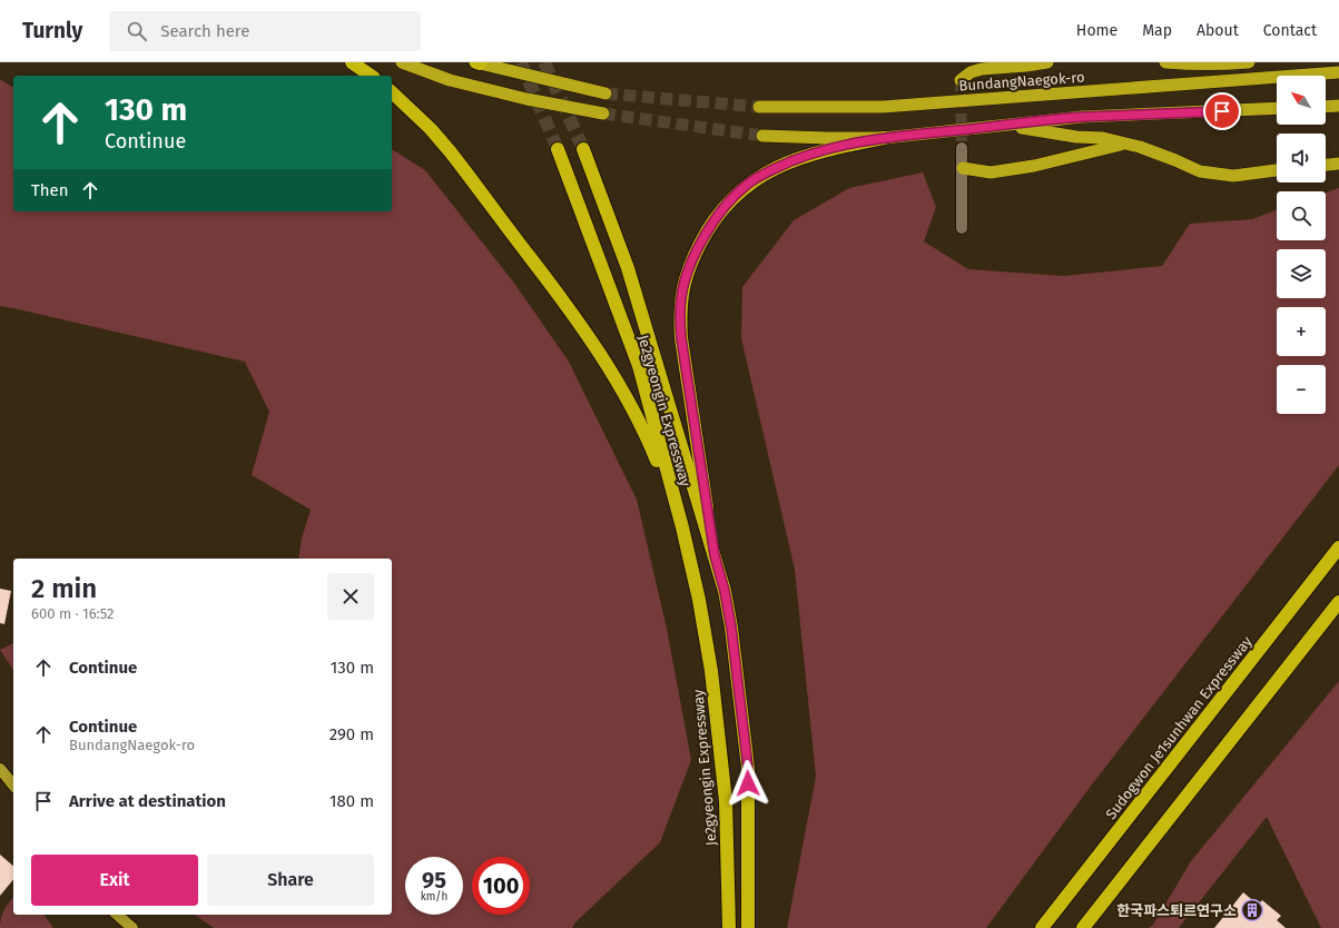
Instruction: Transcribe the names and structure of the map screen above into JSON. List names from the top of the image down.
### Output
{
  "streets": {
    "highway": ["BundangNaegok-ro", "Je2gyeongin Expressway", "Sudogwon Je1sunhwan Expressway"]
  },
  "places": {
    "building": ["한국파스퇴르연구소"]
  },
  "north": "top left",
  "page": {
    "header": "Turnly",
    "search": "Search here",
    "nav": [
      "Home",
      "Map",
      "About",
      "Contact"
    ],
    "map_buttons": ["+", "−"],
    "turn": ["130 m", "Continue"],
    "then": "Then",
    "heading": ["2 min", "600 m · 16:52"],
    "list": [
      {
        "name": "Continue",
        "value": "130 m"
      },
      {
        "name": "Continue",
        "note": "BundangNaegok-ro",
        "value": "290 m"
      },
      {
        "name": "Arrive at destination",
        "value": "180 m"
      }
    ],
    "buttons": ["Exit", "Share"],
    "speed": "95 km/h",
    "limit": "100"
  }
}
